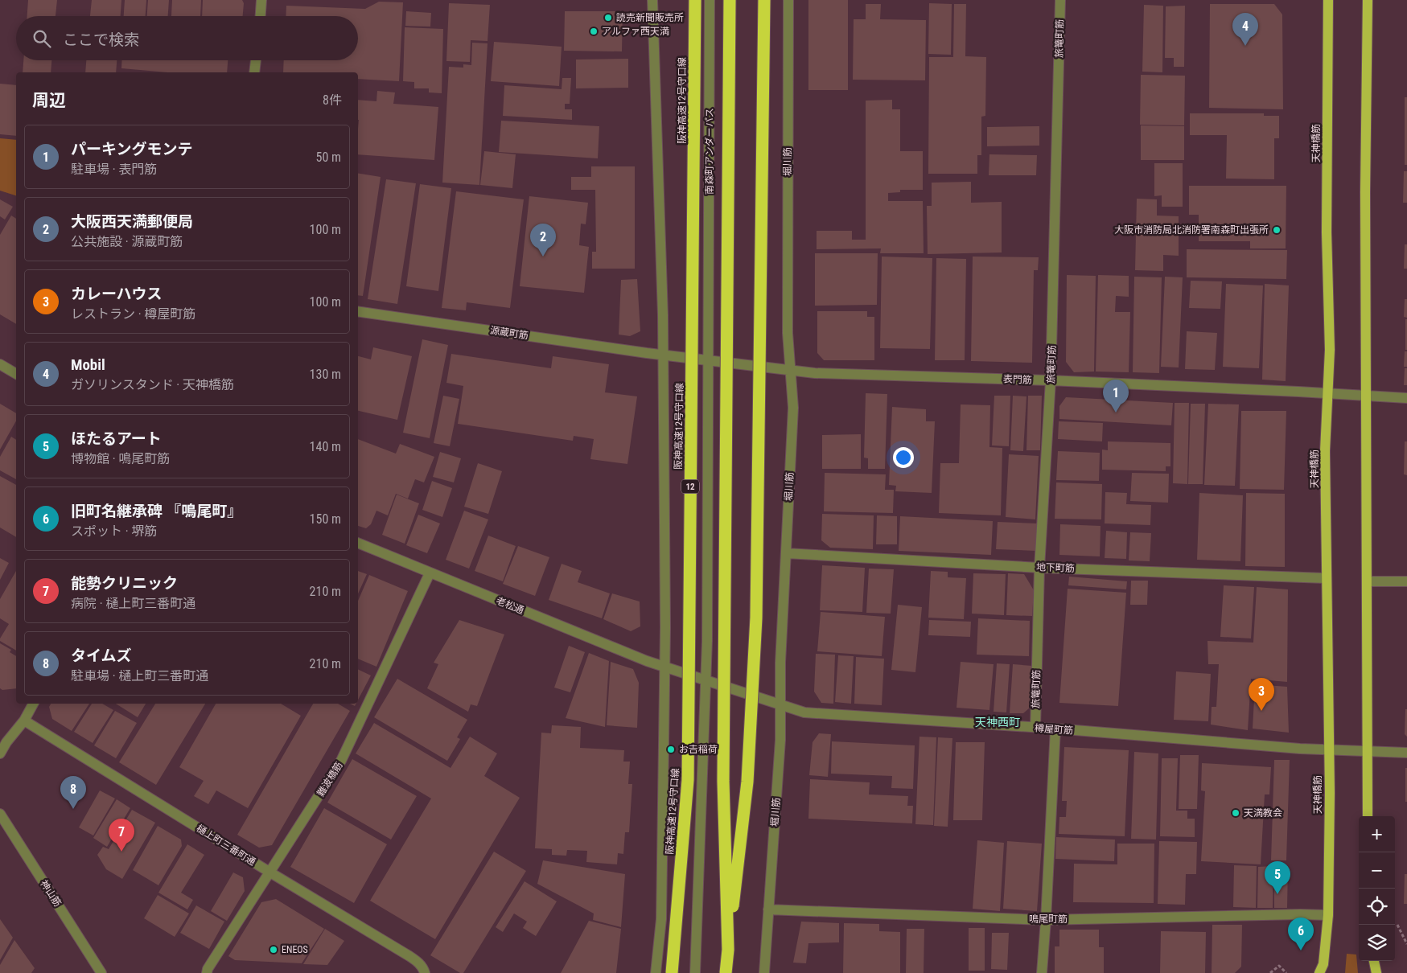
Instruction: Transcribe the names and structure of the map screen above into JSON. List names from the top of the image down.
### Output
{
  "streets": {
    "highway": ["阪神高速12号守口線", "12"],
    "main road": ["天神橋筋"],
    "street": [
      "旅篭町筋",
      "南森町アンダーパス",
      "堀川筋",
      "源蔵町筋",
      "表門筋",
      "地下町筋",
      "老松通",
      "樽屋町筋",
      "難波橋筋",
      "樋上町三番町通",
      "神山筋",
      "鳴尾町筋"
    ]
  },
  "crossings": [
    ["旅篭町筋", "表門筋"],
    ["旅篭町筋", "地下町筋"],
    ["旅篭町筋", "樽屋町筋"],
    ["天神橋筋", "表門筋"],
    ["天神橋筋", "地下町筋"],
    ["天神橋筋", "樽屋町筋"],
    ["天神橋筋", "鳴尾町筋"],
    ["南森町アンダーパス", "源蔵町筋"],
    ["南森町アンダーパス", "表門筋"],
    ["南森町アンダーパス", "老松通"],
    ["南森町アンダーパス", "樽屋町筋"],
    ["堀川筋", "表門筋"],
    ["堀川筋", "地下町筋"],
    ["堀川筋", "樽屋町筋"],
    ["堀川筋", "鳴尾町筋"],
    ["源蔵町筋", "表門筋"],
    ["老松通", "樽屋町筋"],
    ["老松通", "難波橋筋"],
    ["難波橋筋", "樋上町三番町通"]
  ],
  "districts": ["天神西町"],
  "places": [
    "読売新聞販売所",
    "アルファ西天満",
    "大阪市消防局北消防署南森町出張所",
    "お𠮷稲荷",
    "天満教会",
    "ENEOS"
  ],
  "page": {
    "pins": [
      "4",
      "2",
      "1",
      "3",
      "8",
      "7",
      "5",
      "6"
    ],
    "search": "ここで検索",
    "heading": ["周辺", "8件"],
    "list": [
      {
        "mark": "1",
        "name": "パーキングモンテ",
        "note": "駐車場 · 表門筋",
        "value": "50 m"
      },
      {
        "mark": "2",
        "name": "大阪西天満郵便局",
        "note": "公共施設 · 源蔵町筋",
        "value": "100 m"
      },
      {
        "mark": "3",
        "name": "カレーハウス",
        "note": "レストラン · 樽屋町筋",
        "value": "100 m"
      },
      {
        "mark": "4",
        "name": "Mobil",
        "note": "ガソリンスタンド · 天神橋筋",
        "value": "130 m"
      },
      {
        "mark": "5",
        "name": "ほたるアート",
        "note": "博物館 · 鳴尾町筋",
        "value": "140 m"
      },
      {
        "mark": "6",
        "name": "旧町名継承碑 『鳴尾町』",
        "note": "スポット · 堺筋",
        "value": "150 m"
      },
      {
        "mark": "7",
        "name": "能勢クリニック",
        "note": "病院 · 樋上町三番町通",
        "value": "210 m"
      },
      {
        "mark": "8",
        "name": "タイムズ",
        "note": "駐車場 · 樋上町三番町通",
        "value": "210 m"
      }
    ],
    "map_buttons": ["+", "−"]
  }
}
